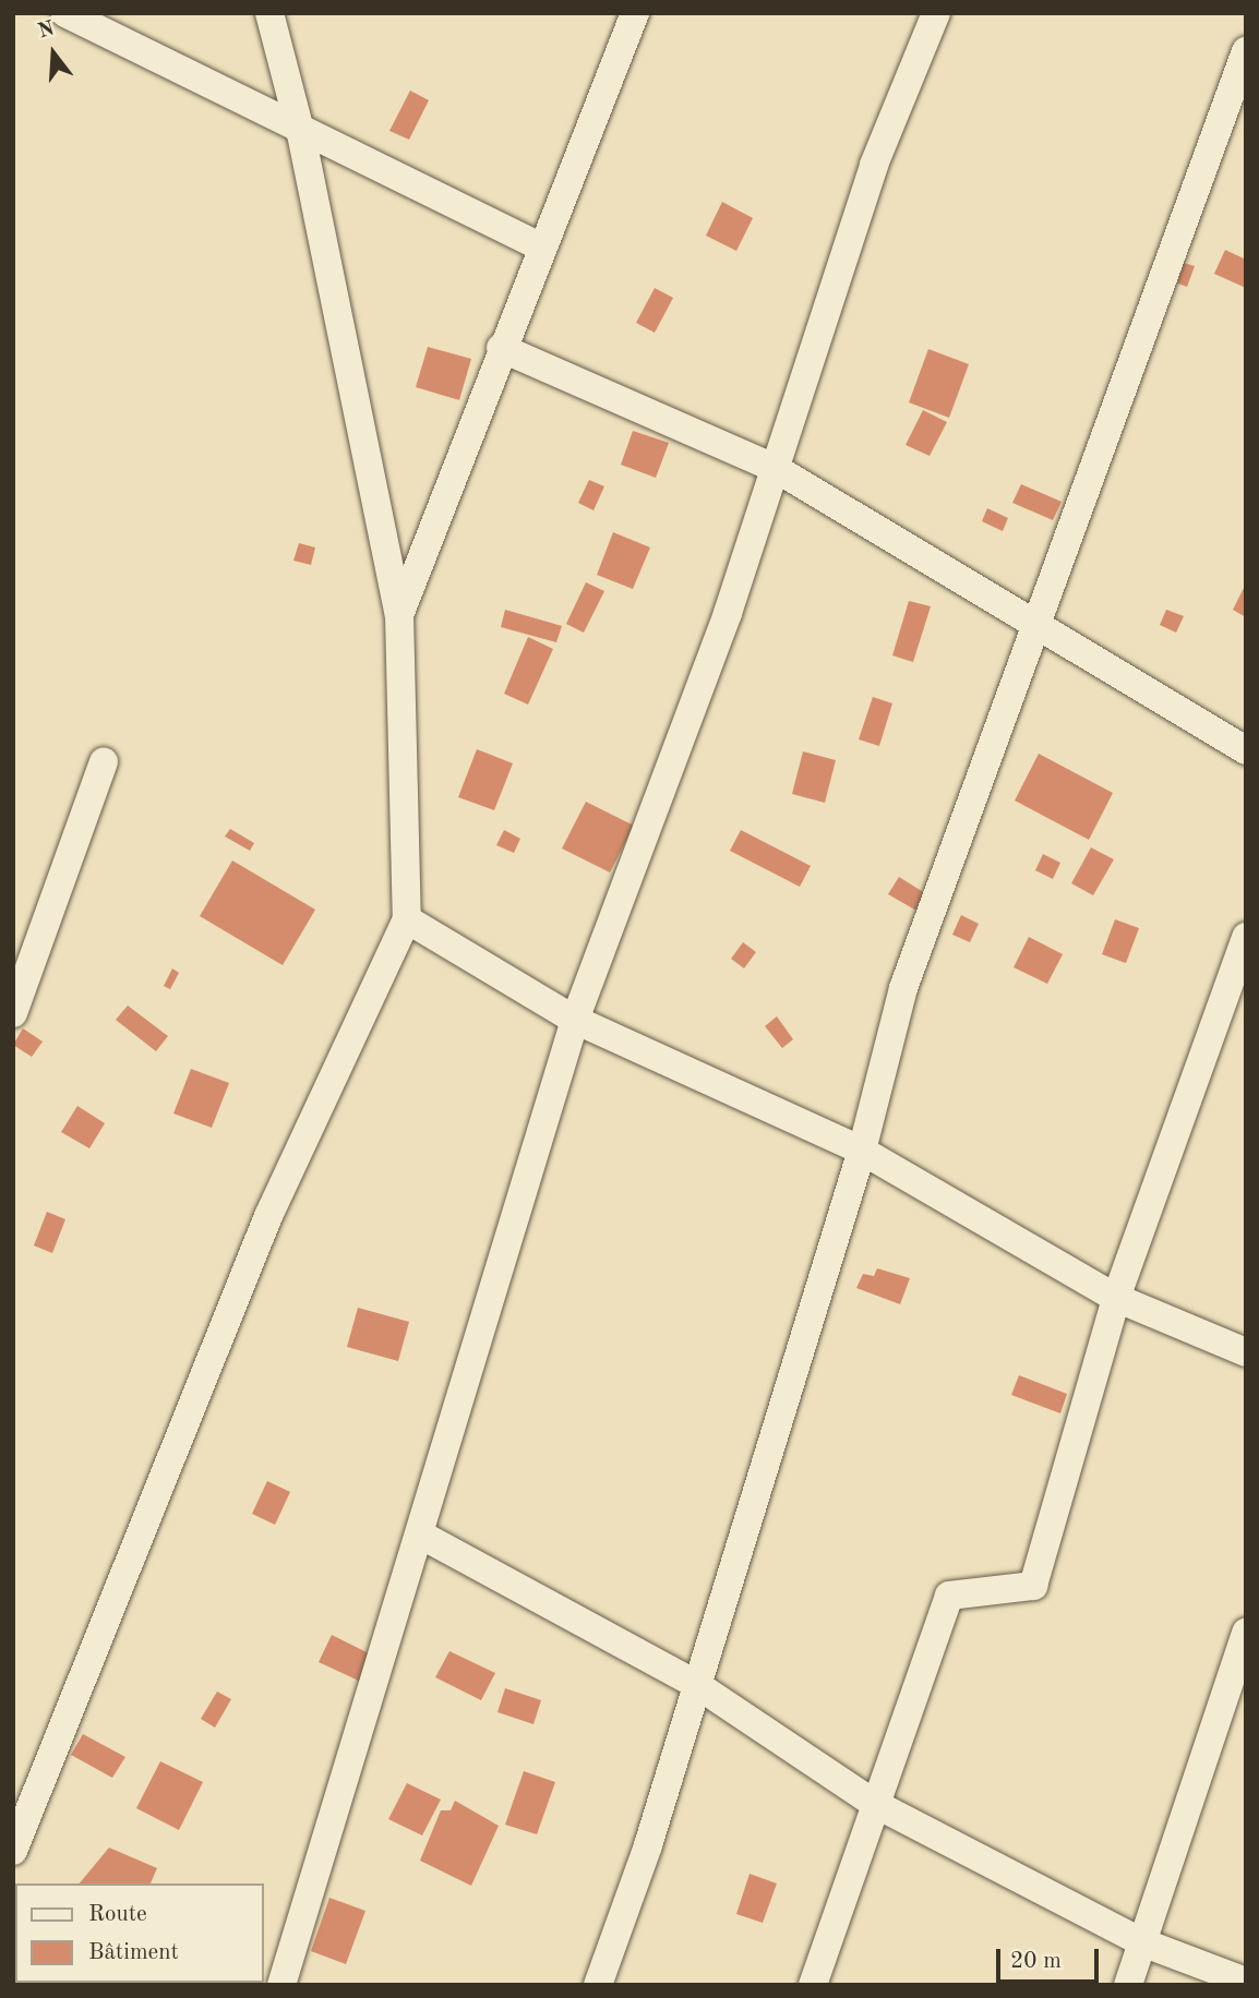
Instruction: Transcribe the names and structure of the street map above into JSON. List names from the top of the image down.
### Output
{
  "legend": ["Route", "Bâtiment"],
  "scale_bar": "20 m",
  "north": "top"
}
